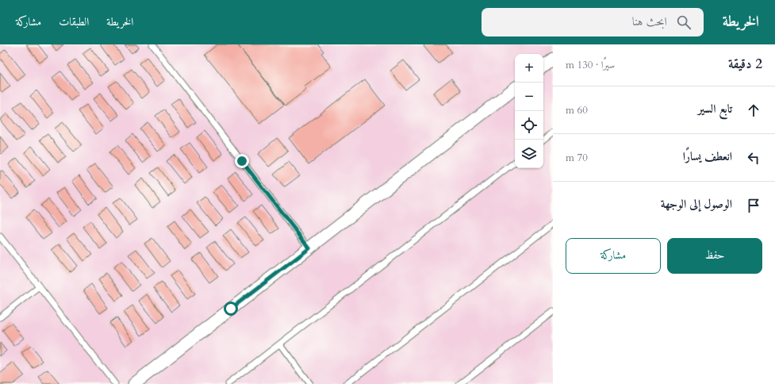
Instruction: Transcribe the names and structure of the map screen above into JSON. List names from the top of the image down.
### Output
{
  "page": {
    "header": "الخريطة",
    "search": "ابحث هنا",
    "nav": ["الخريطة", "الطبقات", "مشاركة"],
    "heading": ["2 دقيقة", "سيرًا · 130 m"],
    "map_buttons": ["+", "−"],
    "list": [
      ["تابع السير", "60 m"],
      ["انعطف يسارًا", "70 m"],
      "الوصول إلى الوجهة"
    ],
    "buttons": ["حفظ", "مشاركة"]
  }
}
